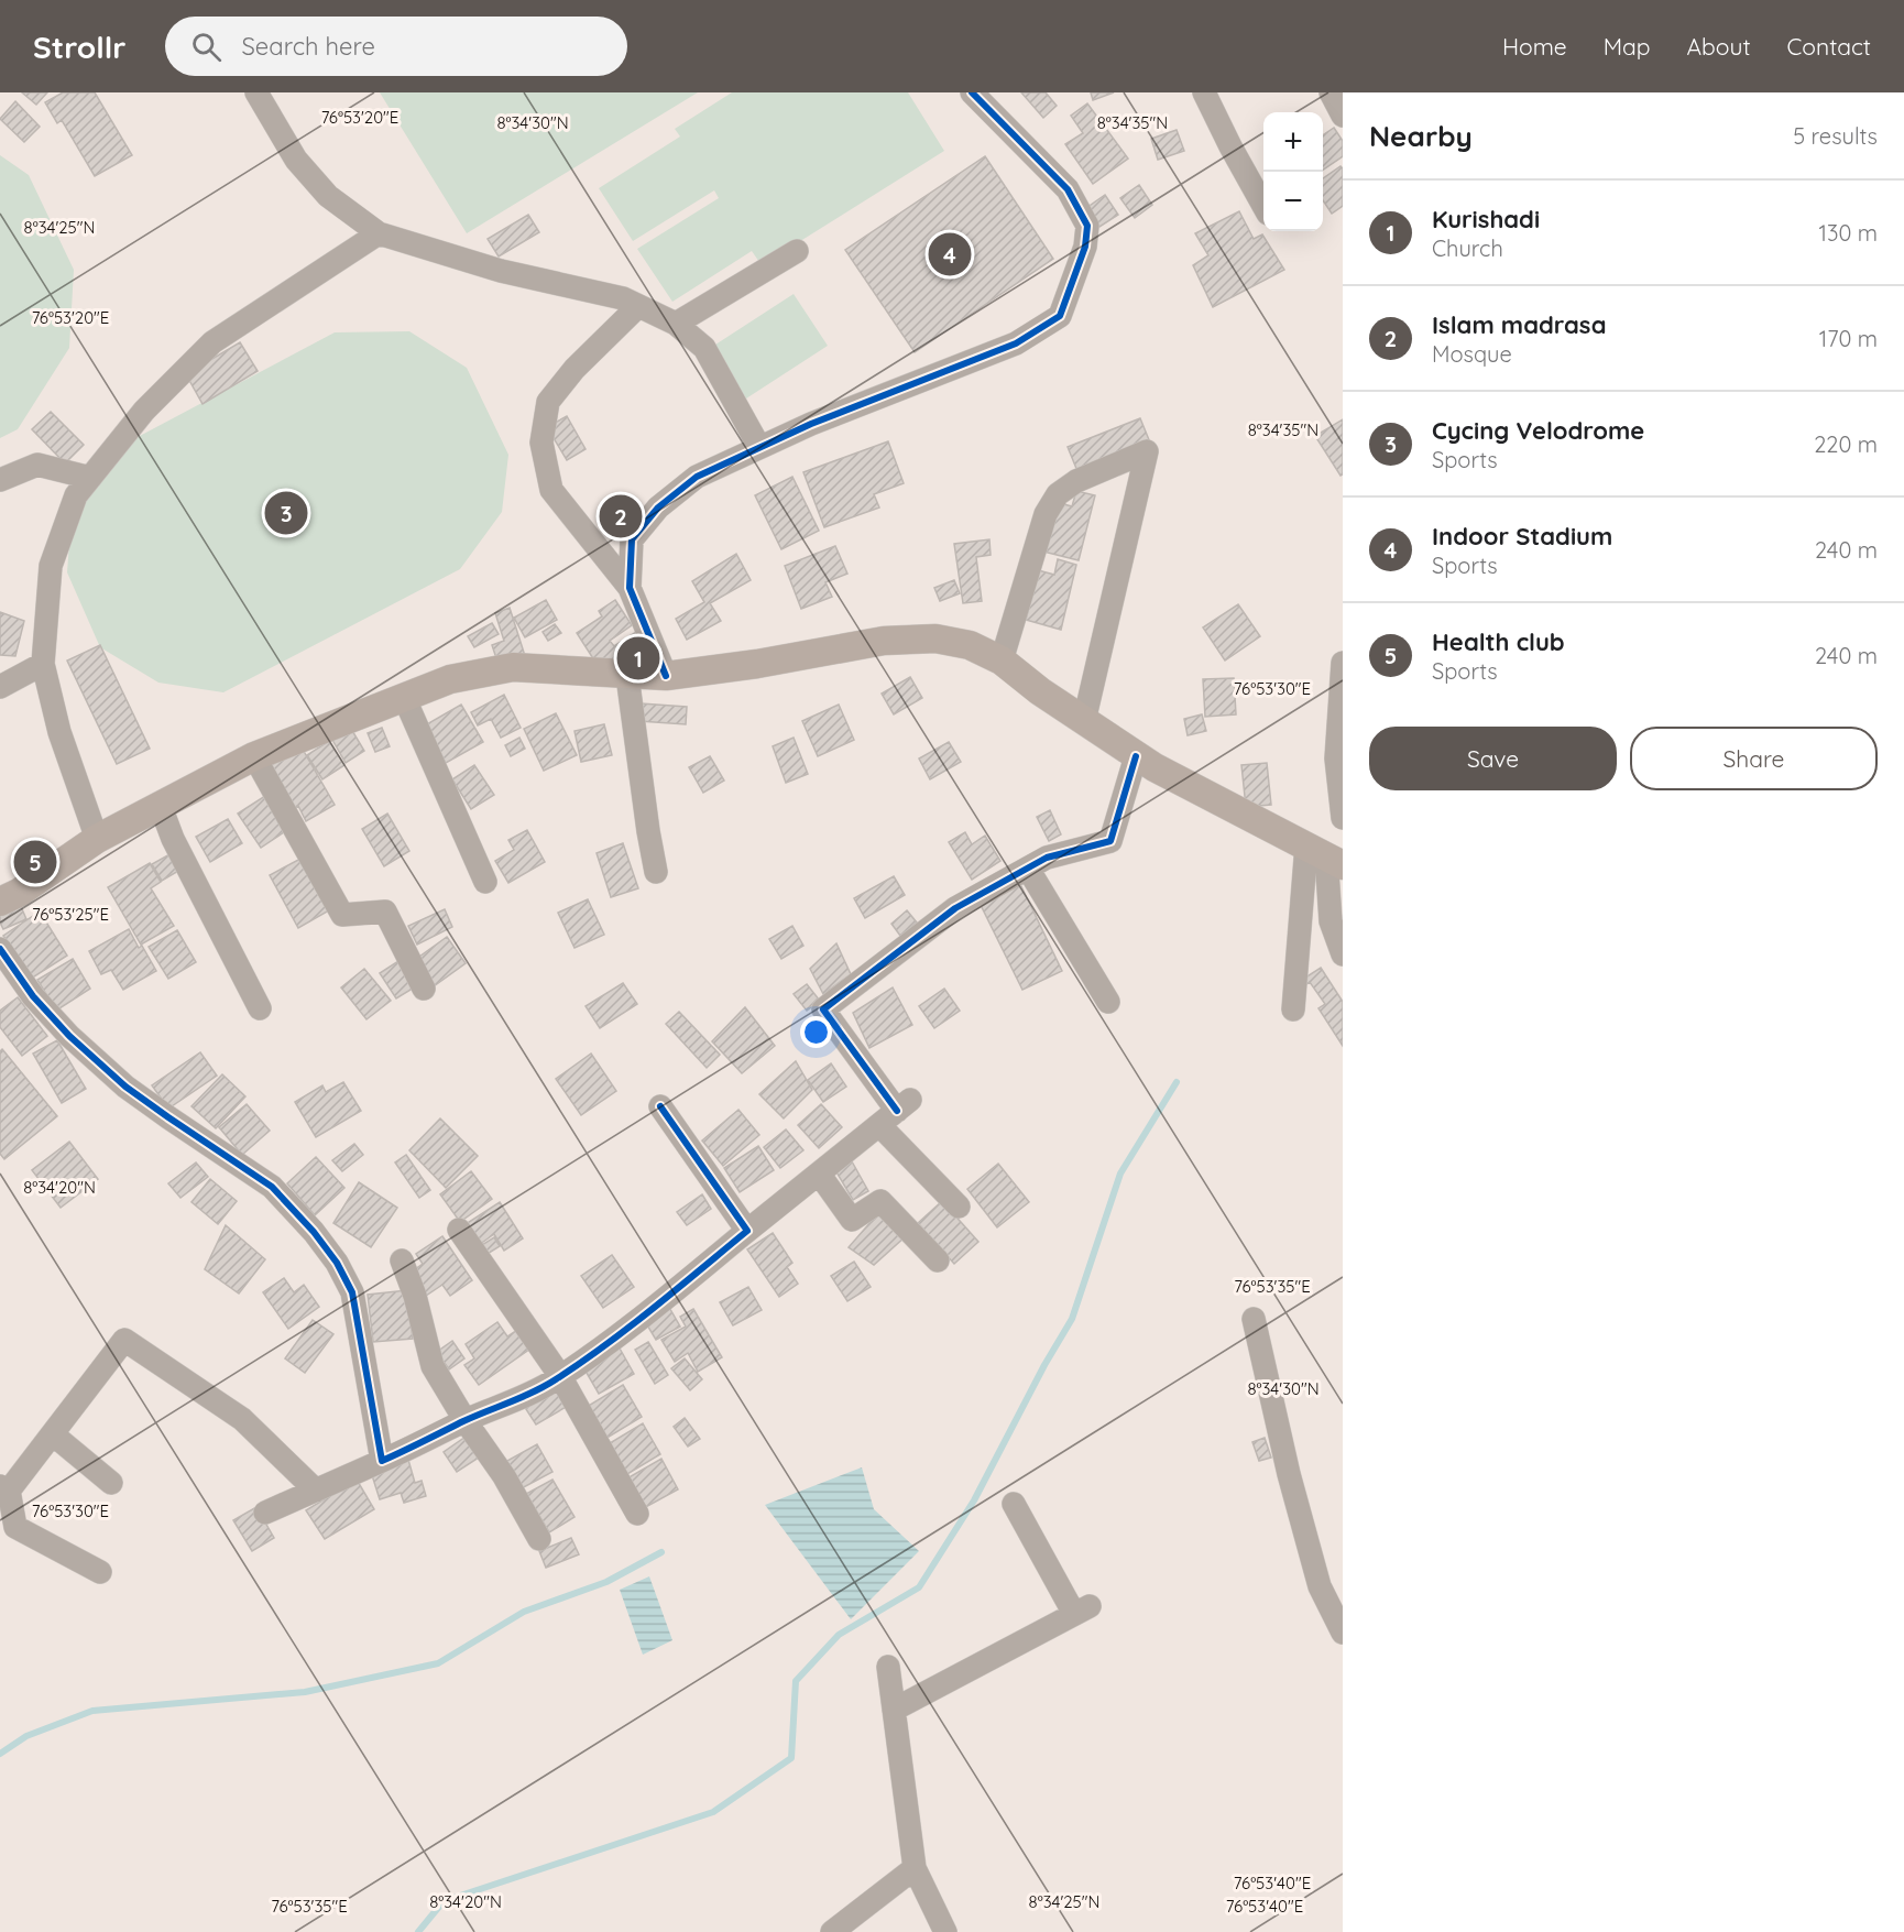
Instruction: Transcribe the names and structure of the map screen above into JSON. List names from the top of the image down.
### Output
{
  "page": {
    "header": "Strollr",
    "search": "Search here",
    "nav": [
      "Home",
      "Map",
      "About",
      "Contact"
    ],
    "heading": ["Nearby", "5 results"],
    "map_buttons": ["+", "−"],
    "list": [
      {
        "mark": "1",
        "name": "Kurishadi",
        "note": "Church",
        "value": "130 m"
      },
      {
        "mark": "2",
        "name": "Islam madrasa",
        "note": "Mosque",
        "value": "170 m"
      },
      {
        "mark": "3",
        "name": "Cycing Velodrome",
        "note": "Sports",
        "value": "220 m"
      },
      {
        "mark": "4",
        "name": "Indoor Stadium",
        "note": "Sports",
        "value": "240 m"
      },
      {
        "mark": "5",
        "name": "Health club",
        "note": "Sports",
        "value": "240 m"
      }
    ],
    "pins": [
      "4",
      "3",
      "2",
      "1",
      "5"
    ],
    "buttons": ["Save", "Share"]
  },
  "coordinates": [
    "76°53'20\"E",
    "8°34'30\"N",
    "8°34'35\"N",
    "8°34'25\"N",
    "76°53'30\"E",
    "76°53'25\"E",
    "8°34'20\"N",
    "76°53'35\"E",
    "76°53'40\"E"
  ]
}
